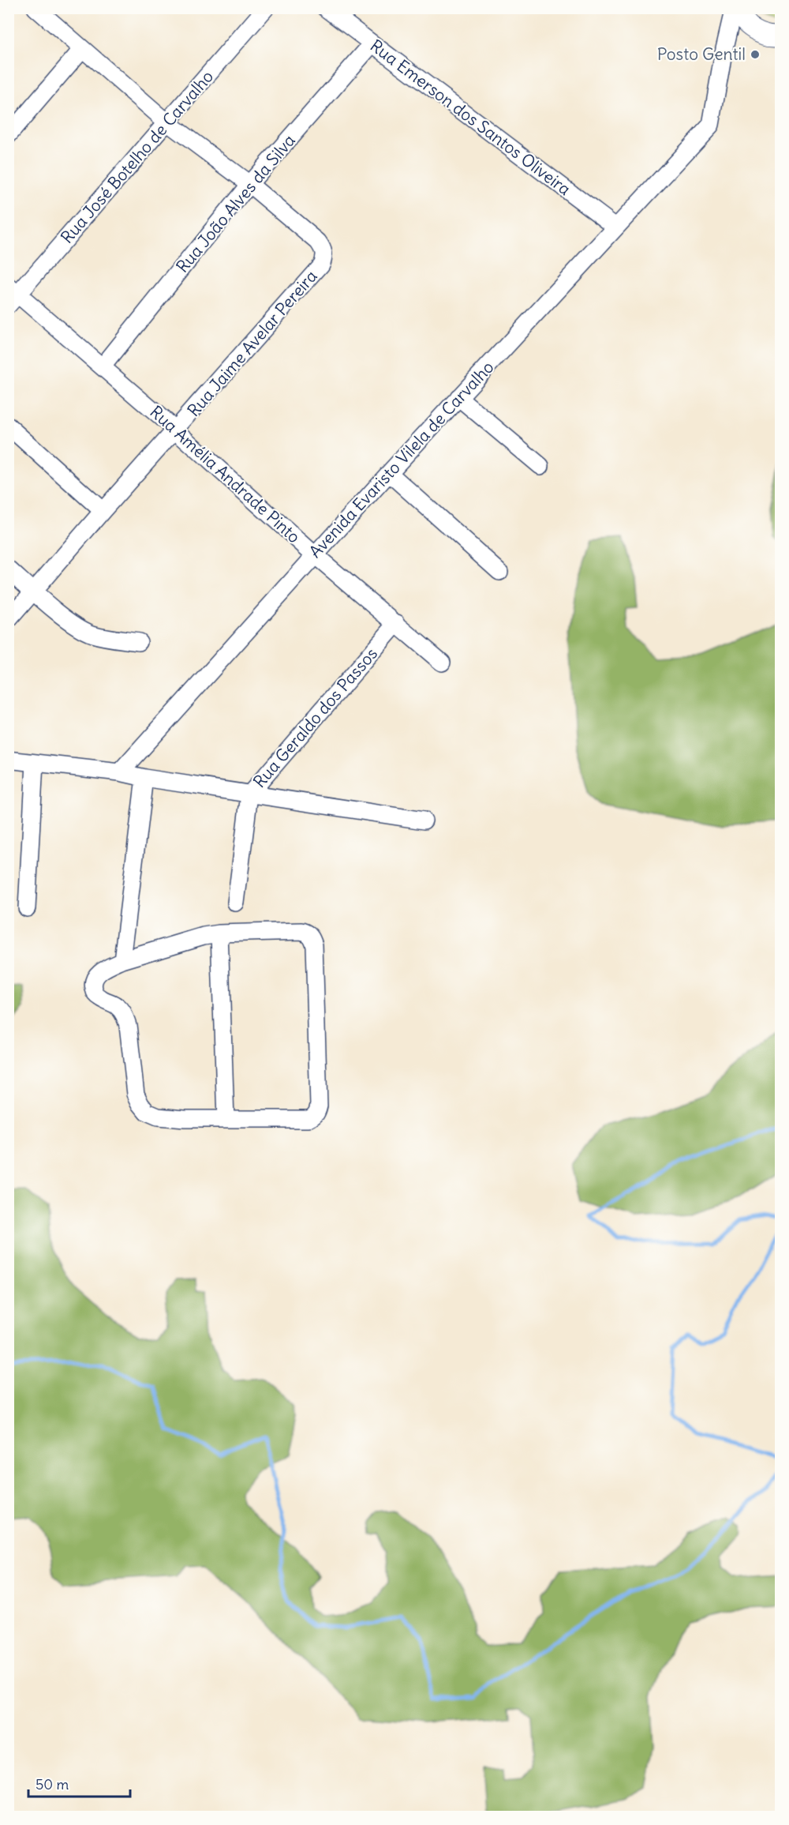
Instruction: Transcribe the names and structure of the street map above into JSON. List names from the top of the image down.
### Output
{
  "streets": {
    "street": [
      "Rua Emerson dos Santos Oliveira",
      "Rua José Botelho de Carvalho",
      "Rua João Alves da Silva",
      "Rua Jaime Avelar Pereira",
      "Avenida Evaristo Vilela de Carvalho",
      "Rua Amélia Andrade Pinto",
      "Rua Geraldo dos Passos"
    ]
  },
  "crossings": [
    ["Rua Emerson dos Santos Oliveira", "Rua João Alves da Silva"],
    ["Rua Emerson dos Santos Oliveira", "Avenida Evaristo Vilela de Carvalho"],
    ["Rua José Botelho de Carvalho", "Rua Amélia Andrade Pinto"],
    ["Rua João Alves da Silva", "Rua Jaime Avelar Pereira"],
    ["Rua João Alves da Silva", "Rua Amélia Andrade Pinto"],
    ["Rua Jaime Avelar Pereira", "Rua Amélia Andrade Pinto"],
    ["Avenida Evaristo Vilela de Carvalho", "Rua Amélia Andrade Pinto"],
    ["Rua Amélia Andrade Pinto", "Rua Geraldo dos Passos"]
  ],
  "places": ["Posto Gentil"],
  "scale_bar": "50 m"
}
